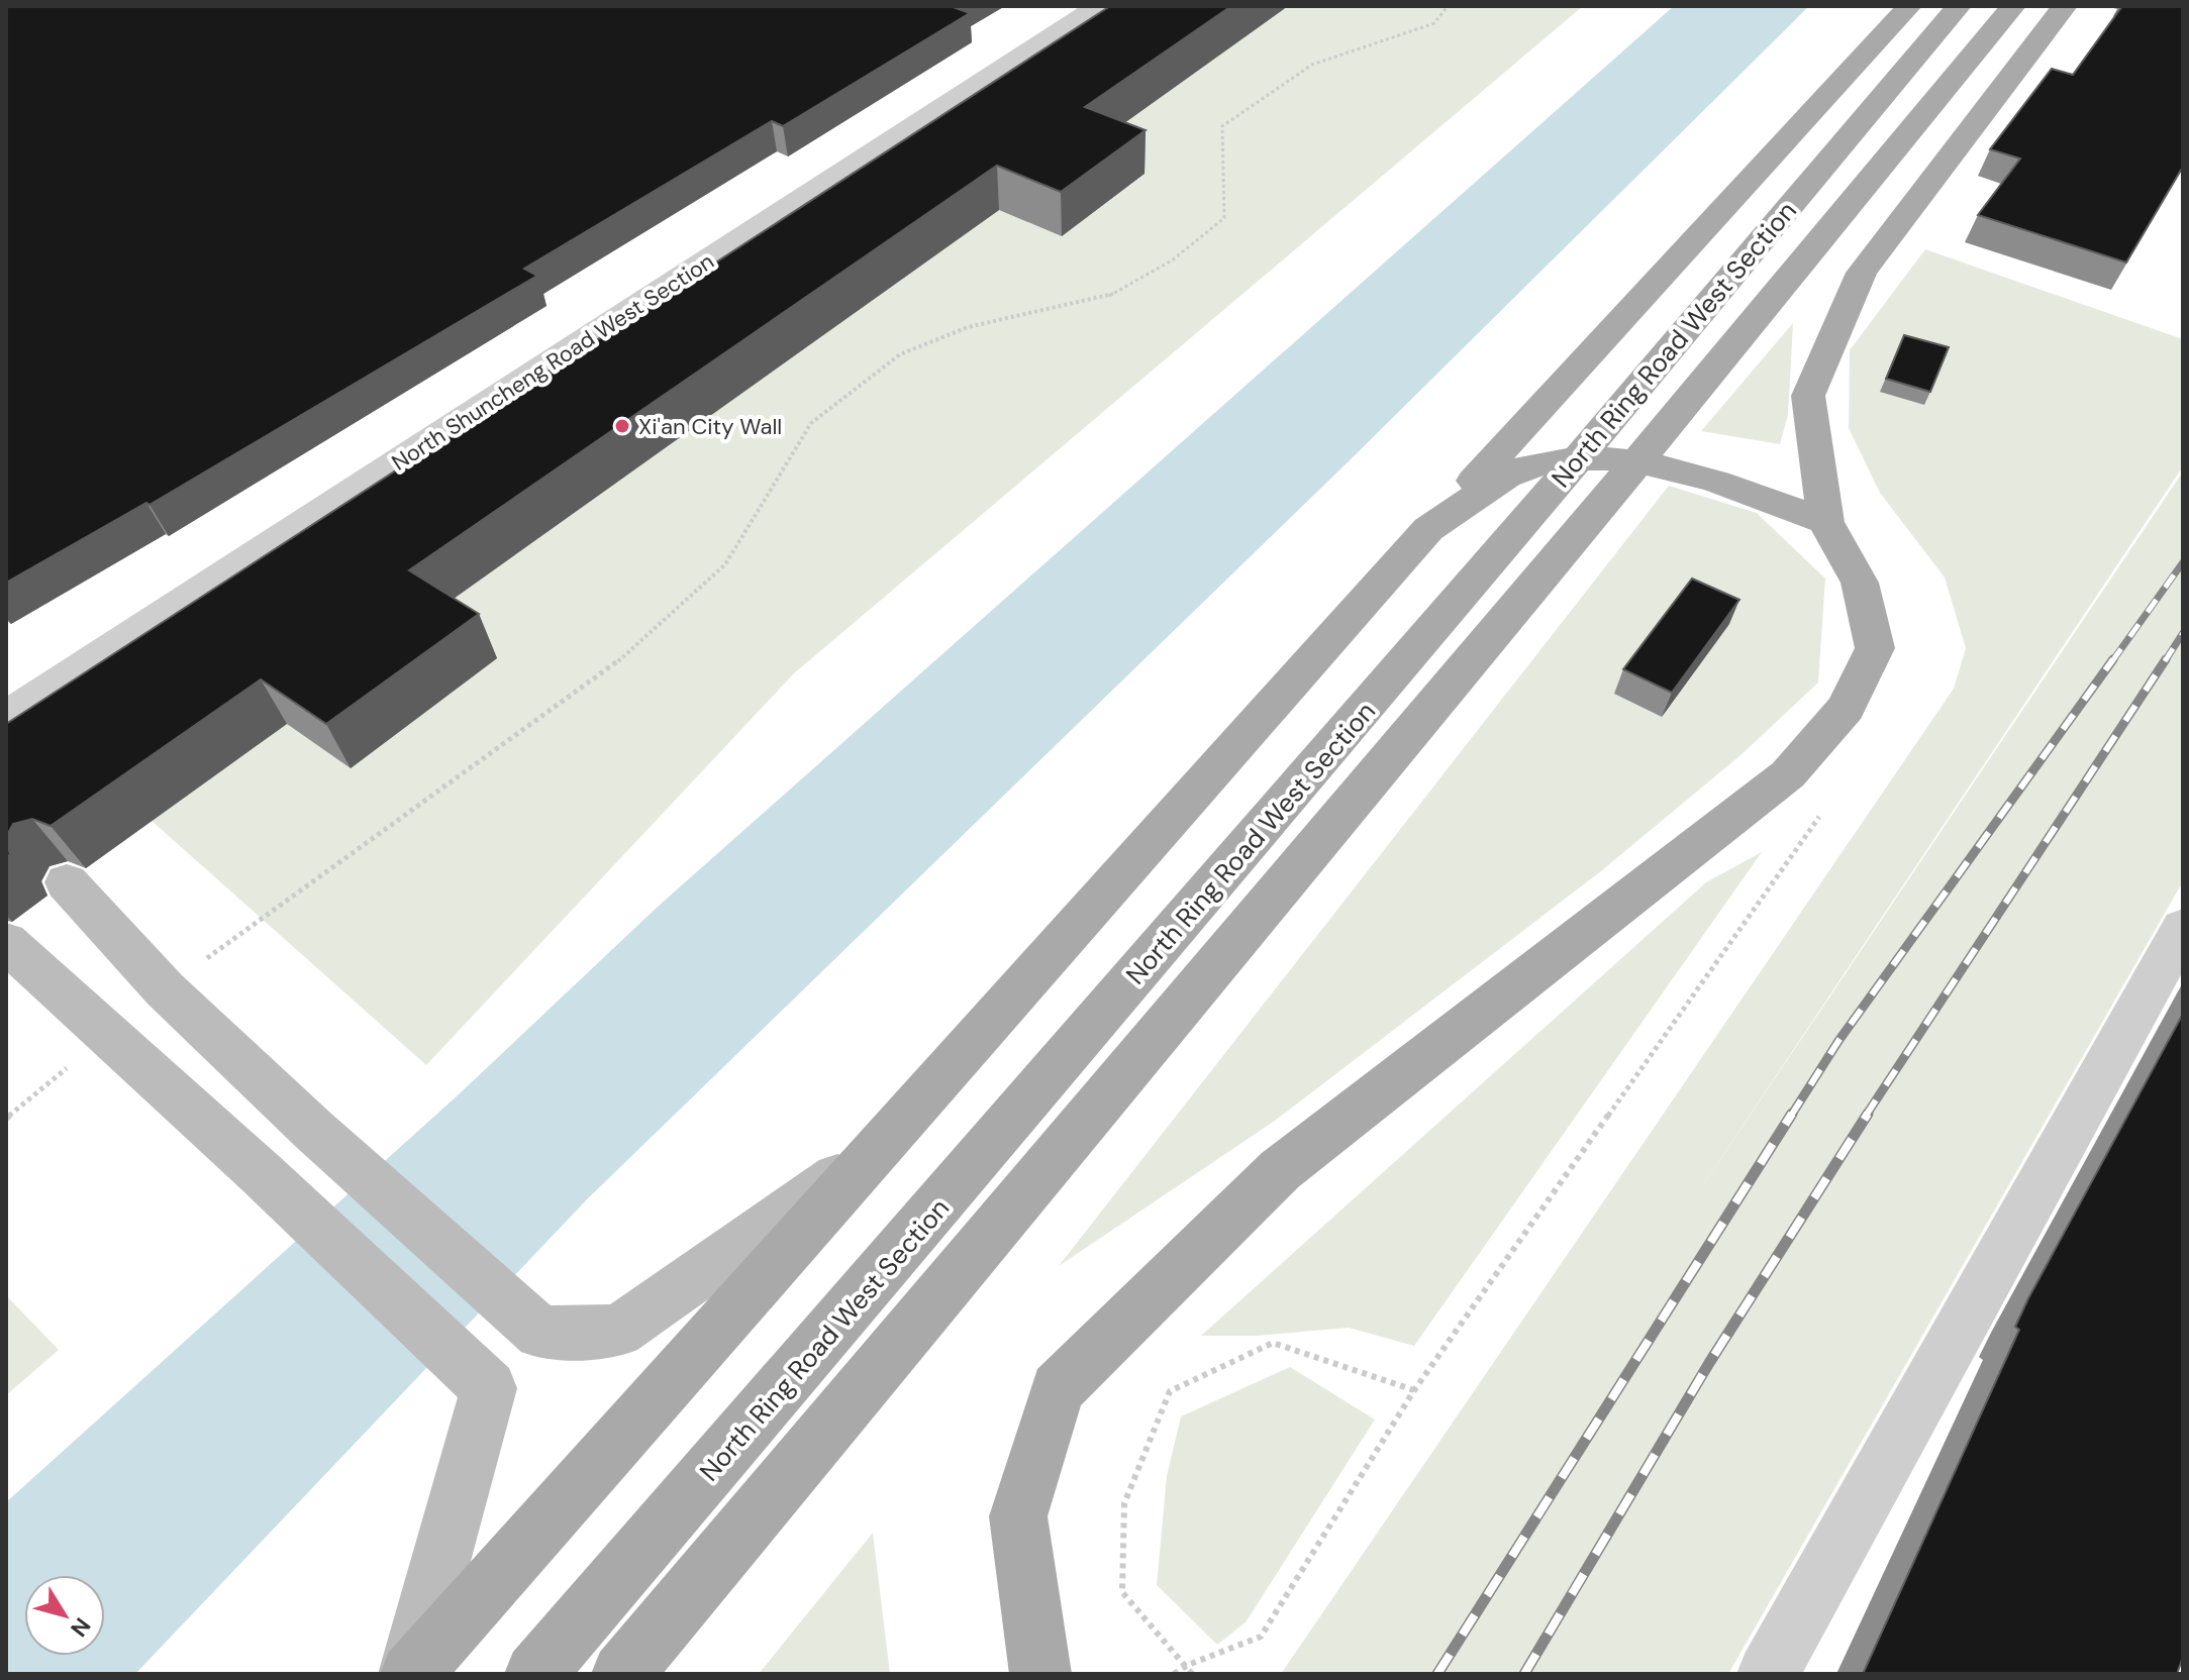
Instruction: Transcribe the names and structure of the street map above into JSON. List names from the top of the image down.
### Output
{
  "streets": {
    "main road": ["North Ring Road West Section"],
    "street": ["North Shuncheng Road West Section"]
  },
  "places": ["Xi'an City Wall"],
  "north": "bottom right"
}
